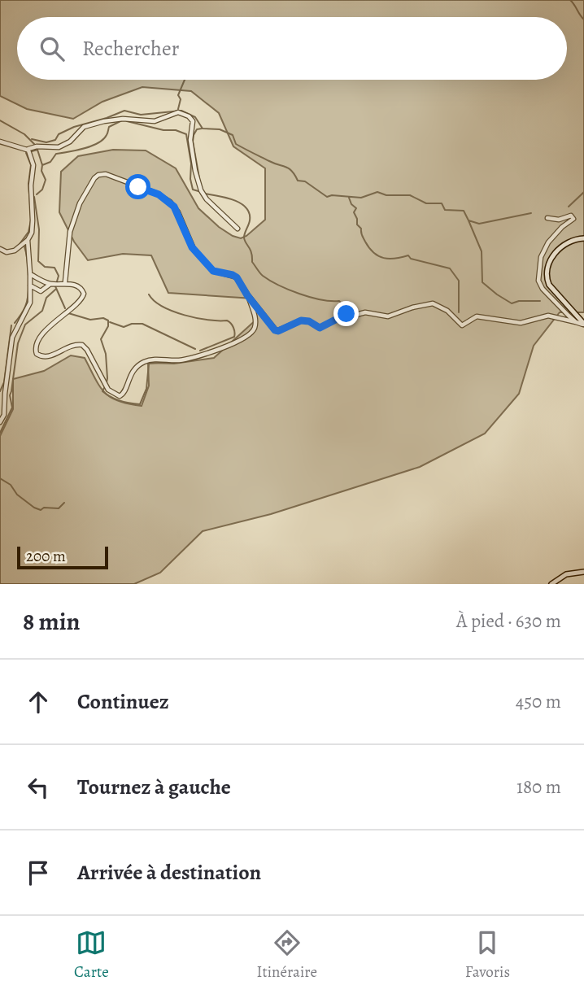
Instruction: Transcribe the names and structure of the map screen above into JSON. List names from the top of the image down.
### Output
{
  "scale_bar": "200 m",
  "page": {
    "search": "Rechercher",
    "scale": "200 m",
    "heading": ["8 min", "À pied · 630 m"],
    "list": [
      ["Continuez", "450 m"],
      ["Tournez à gauche", "180 m"],
      "Arrivée à destination"
    ],
    "nav": ["Carte", "Itinéraire", "Favoris"]
  }
}
